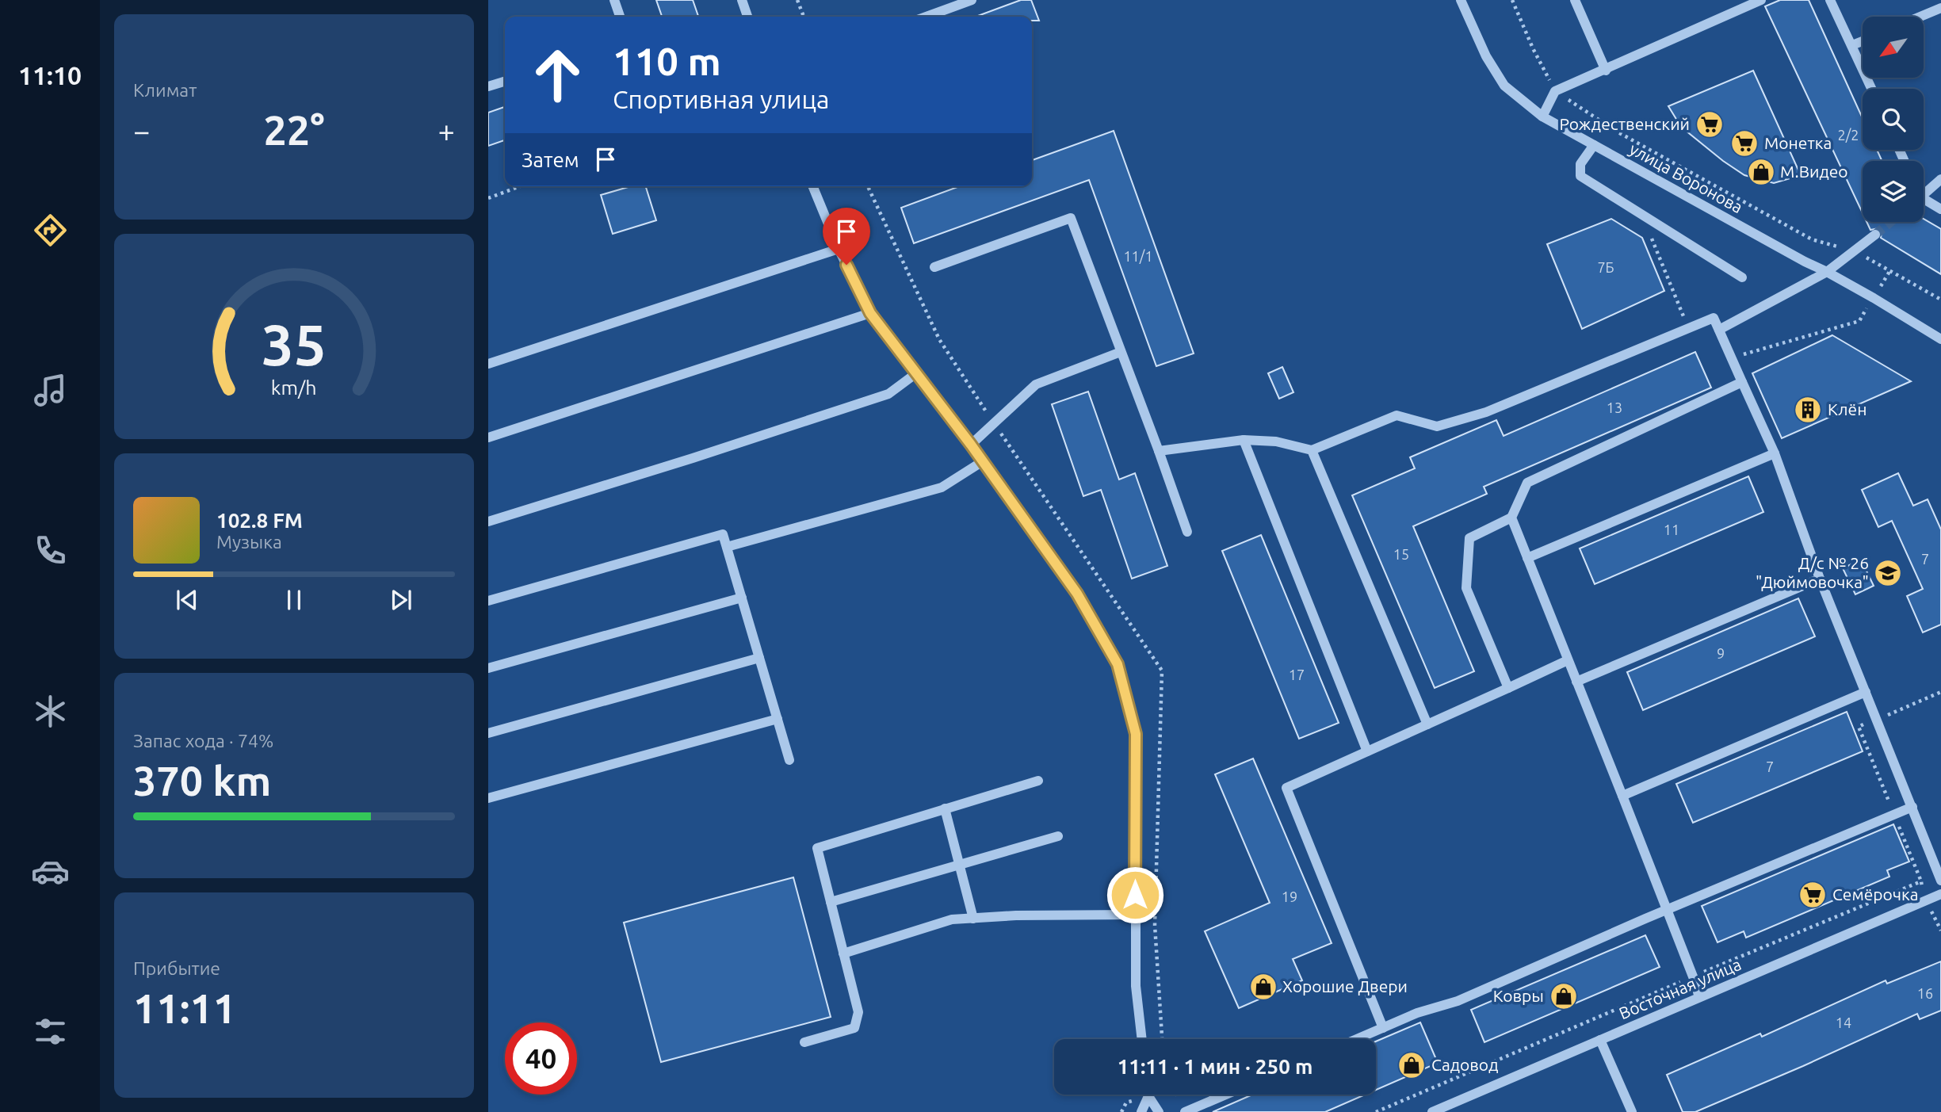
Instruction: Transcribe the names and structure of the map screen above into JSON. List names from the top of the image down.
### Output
{
  "streets": {
    "street": ["улица Воронова", "Восточная улица"]
  },
  "places": {
    "supermarket": ["Рождественский", "Монетка", "Семёрочка"],
    "shop": [
      "М.Видео",
      "Хорошие Двери",
      "Ковры",
      "Садовод"
    ],
    "building": ["Клён"],
    "school or university": ["Д/с № 26 \"Дюймовочка\""]
  },
  "house_numbers": [
    "2/2",
    "11/1",
    "7Б",
    "13",
    "11",
    "15",
    "7",
    "9",
    "17",
    "7",
    "19",
    "16",
    "14"
  ],
  "north": "bottom left",
  "page": {
    "tabs": "11:10",
    "tile": [
      "Климат",
      ["Запас хода · 74%", "370 km"],
      ["Прибытие", "11:11"]
    ],
    "turn": ["110 m", "Спортивная улица"],
    "heat": ["−", "22°", "+"],
    "then": "Затем",
    "song": ["102.8 FM", "Музыка"],
    "limit": "40",
    "trip": "11:11 · 1 мин · 250 m",
    "gauge": ["35", "km/h"]
  }
}
